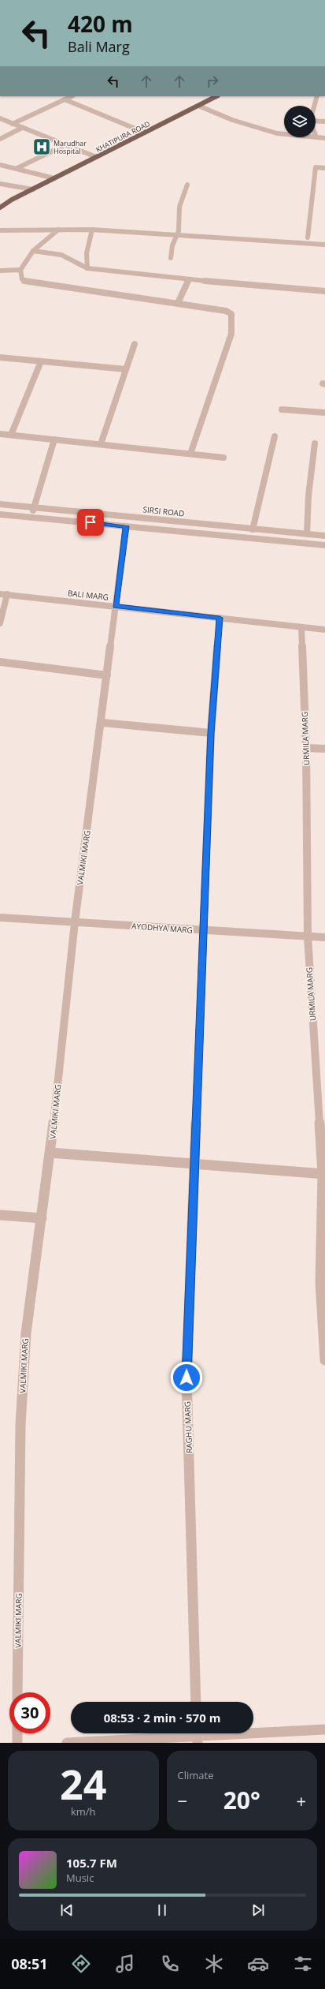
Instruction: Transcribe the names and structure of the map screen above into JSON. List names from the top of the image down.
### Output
{
  "streets": {
    "main road": ["KHATIPURA ROAD"],
    "street": [
      "SIRSI ROAD",
      "BALI MARG",
      "URMILA MARG",
      "VALMIKI MARG",
      "AYODHYA MARG",
      "RAGHU MARG"
    ]
  },
  "crossings": [
    ["BALI MARG", "URMILA MARG"],
    ["BALI MARG", "VALMIKI MARG"],
    ["BALI MARG", "RAGHU MARG"],
    ["URMILA MARG", "AYODHYA MARG"],
    ["VALMIKI MARG", "AYODHYA MARG"],
    ["AYODHYA MARG", "RAGHU MARG"]
  ],
  "places": {
    "hospital": ["Marudhar Hospital"]
  },
  "page": {
    "turn": ["420 m", "Bali Marg"],
    "limit": "30",
    "trip": "08:53 · 2 min · 570 m",
    "tile": [
      ["24", "km/h"],
      "Climate"
    ],
    "heat": ["−", "20°", "+"],
    "song": ["105.7 FM", "Music"],
    "tabs": "08:51"
  }
}
